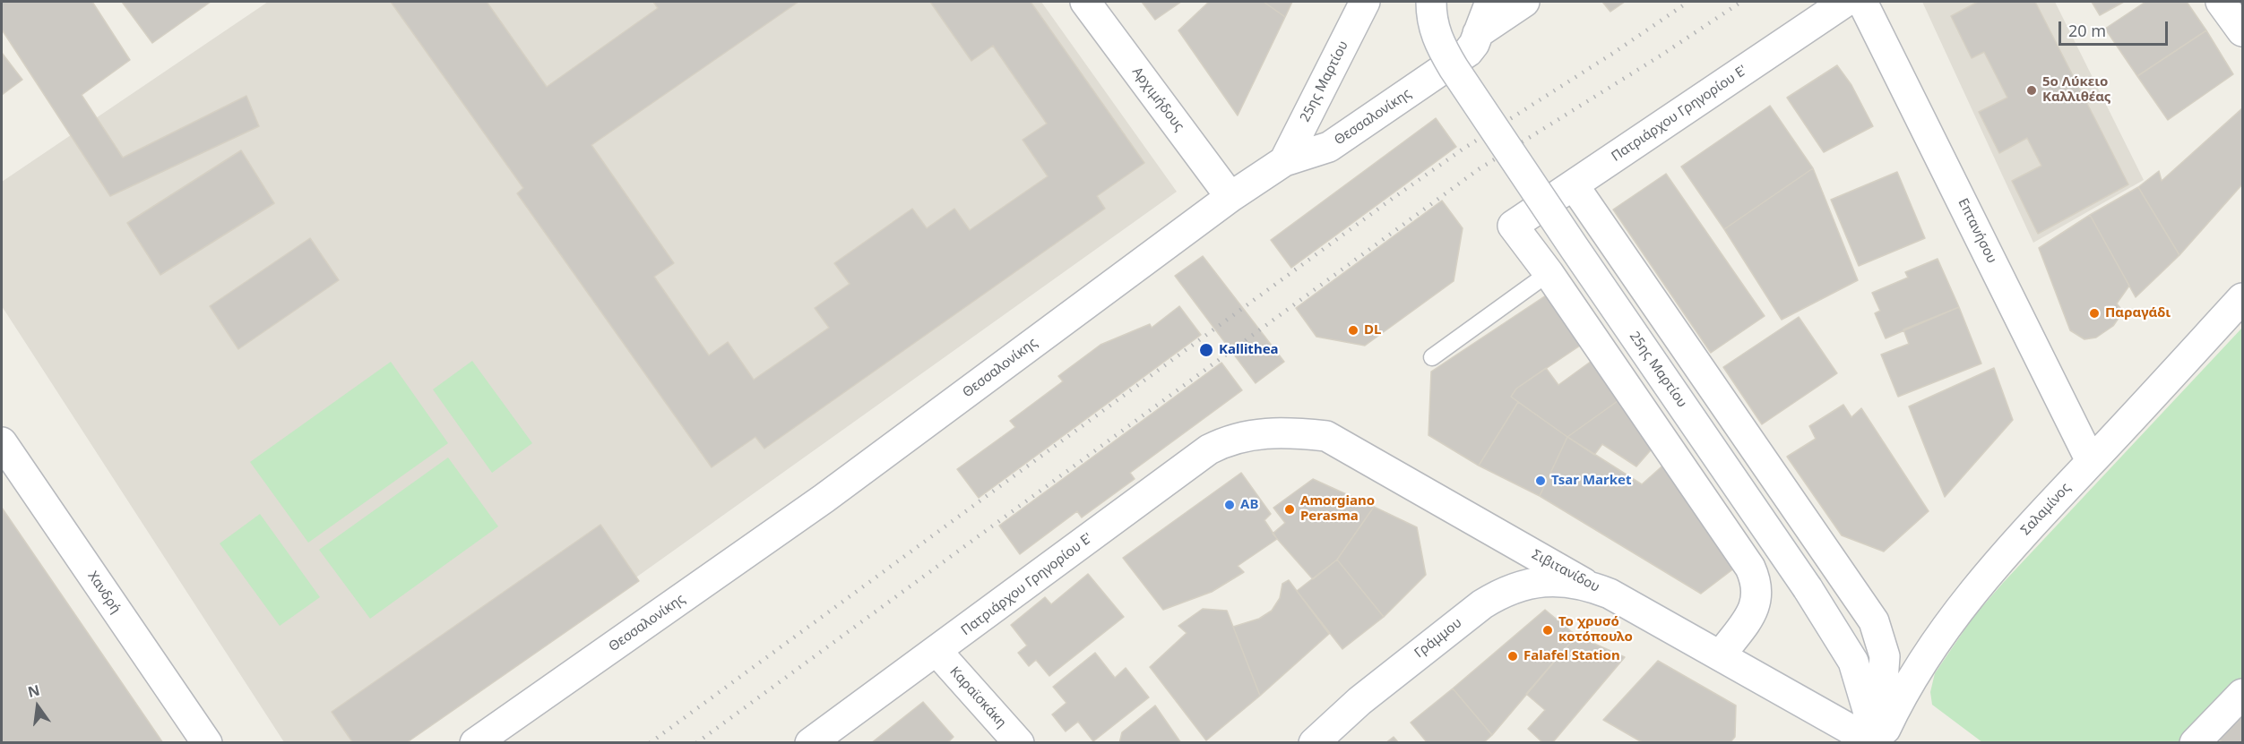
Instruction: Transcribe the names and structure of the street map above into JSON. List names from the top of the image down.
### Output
{
  "streets": {
    "street": [
      "25ης Μαρτίου",
      "Αρχιμήδους",
      "Πατριάρχου Γρηγορίου Ε'",
      "Θεσσαλονίκης",
      "Επτανήσου",
      "Σαλαμίνος",
      "Σιβιτανίδου",
      "Χανδρή",
      "Γράμμου",
      "Καραϊσκάκη"
    ]
  },
  "crossings": [
    ["25ης Μαρτίου", "Θεσσαλονίκης"],
    ["25ης Μαρτίου", "Σαλαμίνος"],
    ["25ης Μαρτίου", "Σιβιτανίδου"],
    ["Αρχιμήδους", "Θεσσαλονίκης"],
    ["Πατριάρχου Γρηγορίου Ε'", "Σιβιτανίδου"],
    ["Πατριάρχου Γρηγορίου Ε'", "Καραϊσκάκη"],
    ["Επτανήσου", "Σαλαμίνος"],
    ["Σαλαμίνος", "Σιβιτανίδου"],
    ["Σιβιτανίδου", "Γράμμου"]
  ],
  "places": [
    "5ο Λύκειο Καλλιθέας",
    "Παραγάδι",
    "DL",
    "Kallithea",
    "Tsar Market",
    "ΑΒ",
    "Amorgiano Perasma",
    "Το χρυσό κοτόπουλο",
    "Falafel Station"
  ],
  "scale_bar": "20 m",
  "north": "top"
}
